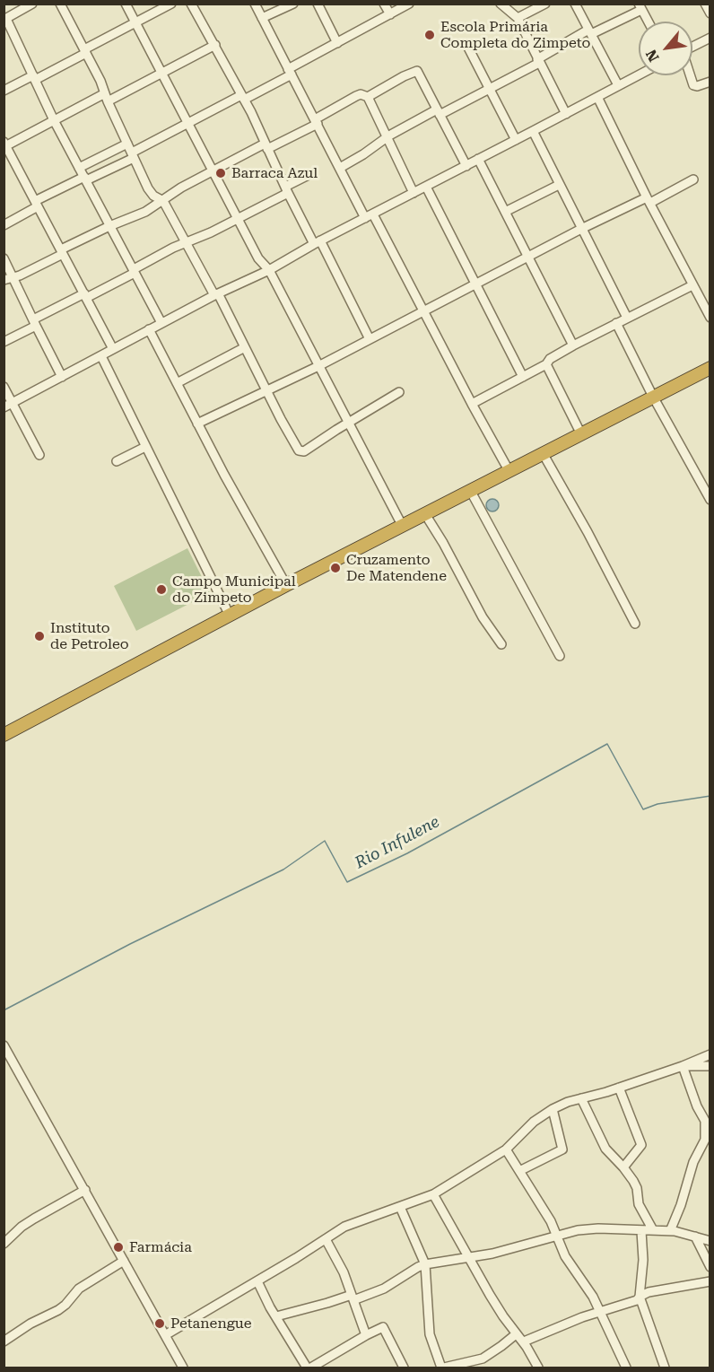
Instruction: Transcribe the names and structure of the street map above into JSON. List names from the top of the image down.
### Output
{
  "water": ["Rio Infulene"],
  "places": [
    "Escola Primária Completa do Zimpeto",
    "Barraca Azul",
    "Cruzamento De Matendene",
    "Campo Municipal do Zimpeto",
    "Instituto de Petroleo",
    "Farmácia",
    "Petanengue"
  ],
  "north": "bottom left"
}
